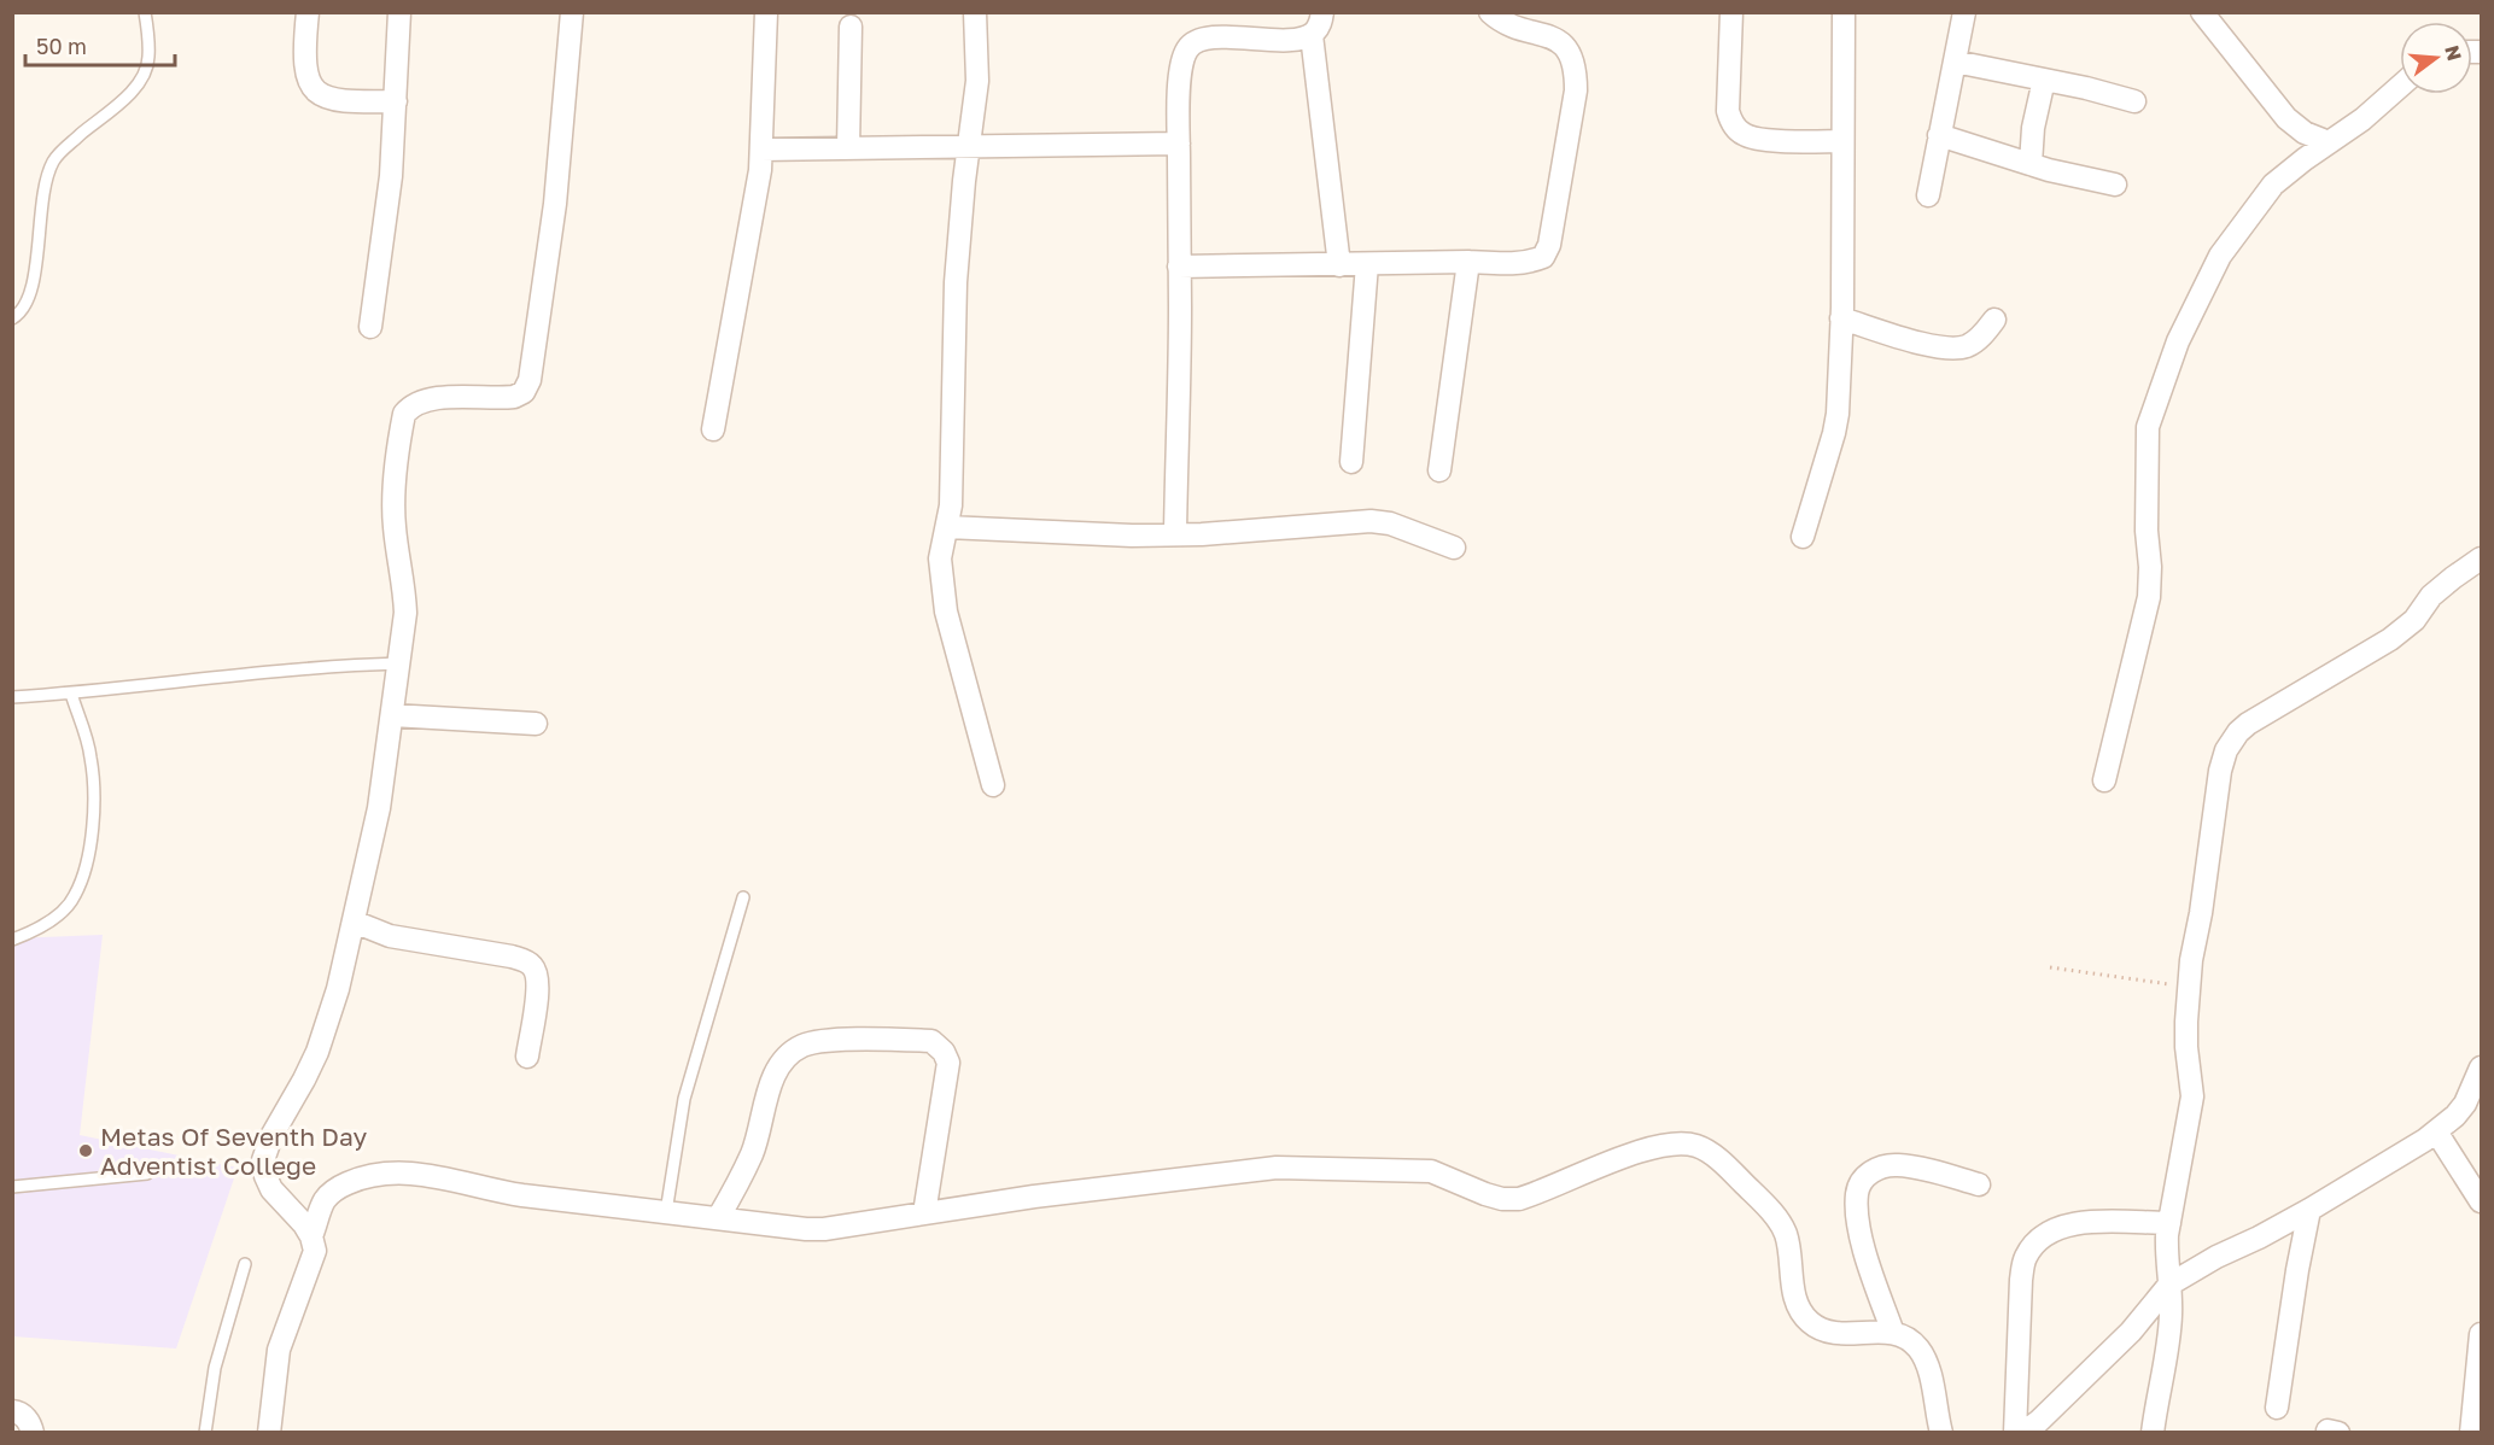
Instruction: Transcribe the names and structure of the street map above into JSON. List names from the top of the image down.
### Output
{
  "places": ["Metas Of Seventh Day Adventist College"],
  "scale_bar": "50 m",
  "north": "right"
}
